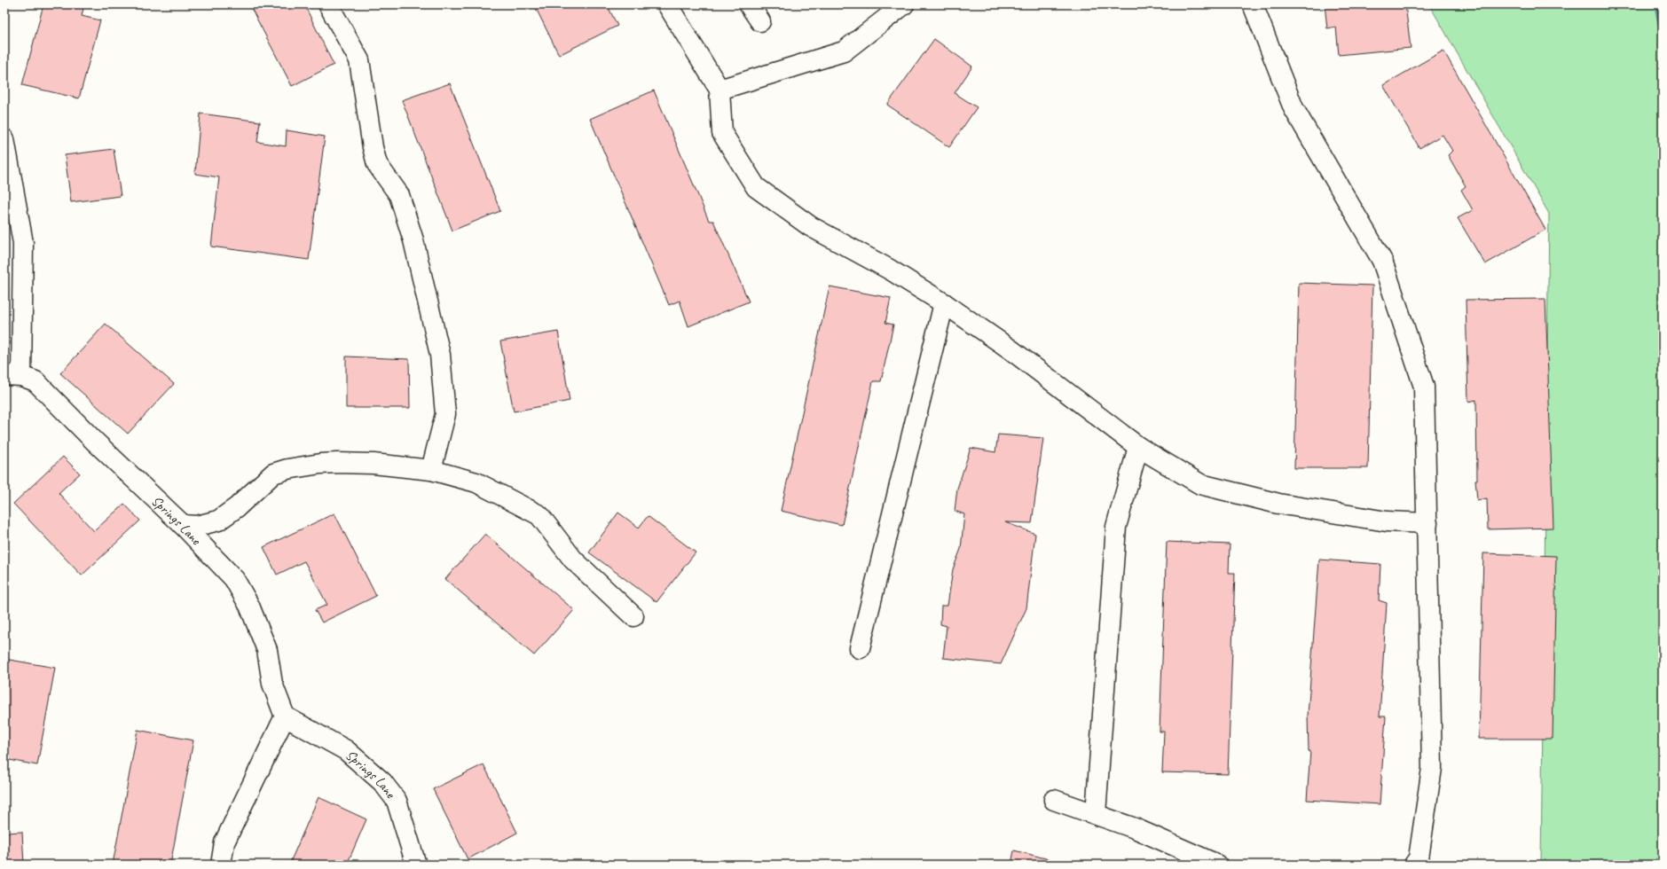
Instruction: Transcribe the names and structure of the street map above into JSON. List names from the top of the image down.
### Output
{
  "streets": {
    "street": ["Springs Lane"]
  }
}
